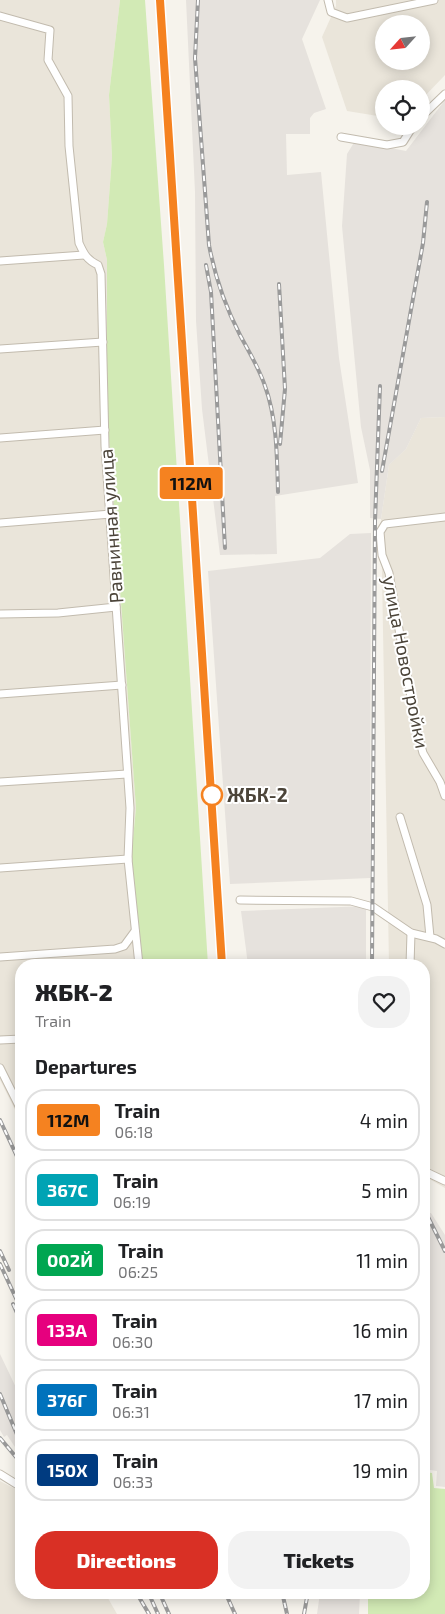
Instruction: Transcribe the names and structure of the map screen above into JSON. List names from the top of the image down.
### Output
{
  "streets": {
    "street": ["Равнинная улица", "улица Новостройки"]
  },
  "places": ["ЖБК-2"],
  "north": "bottom left",
  "page": {
    "on_map": "112М",
    "heading": [
      ["ЖБК-2", "Train"],
      "Departures"
    ],
    "list": [
      {
        "mark": "112М",
        "name": "Train",
        "note": "06:18",
        "value": "4 min"
      },
      {
        "mark": "367С",
        "name": "Train",
        "note": "06:19",
        "value": "5 min"
      },
      {
        "mark": "002Й",
        "name": "Train",
        "note": "06:25",
        "value": "11 min"
      },
      {
        "mark": "133А",
        "name": "Train",
        "note": "06:30",
        "value": "16 min"
      },
      {
        "mark": "376Г",
        "name": "Train",
        "note": "06:31",
        "value": "17 min"
      },
      {
        "mark": "150Х",
        "name": "Train",
        "note": "06:33",
        "value": "19 min"
      }
    ],
    "buttons": ["Directions", "Tickets"]
  }
}
